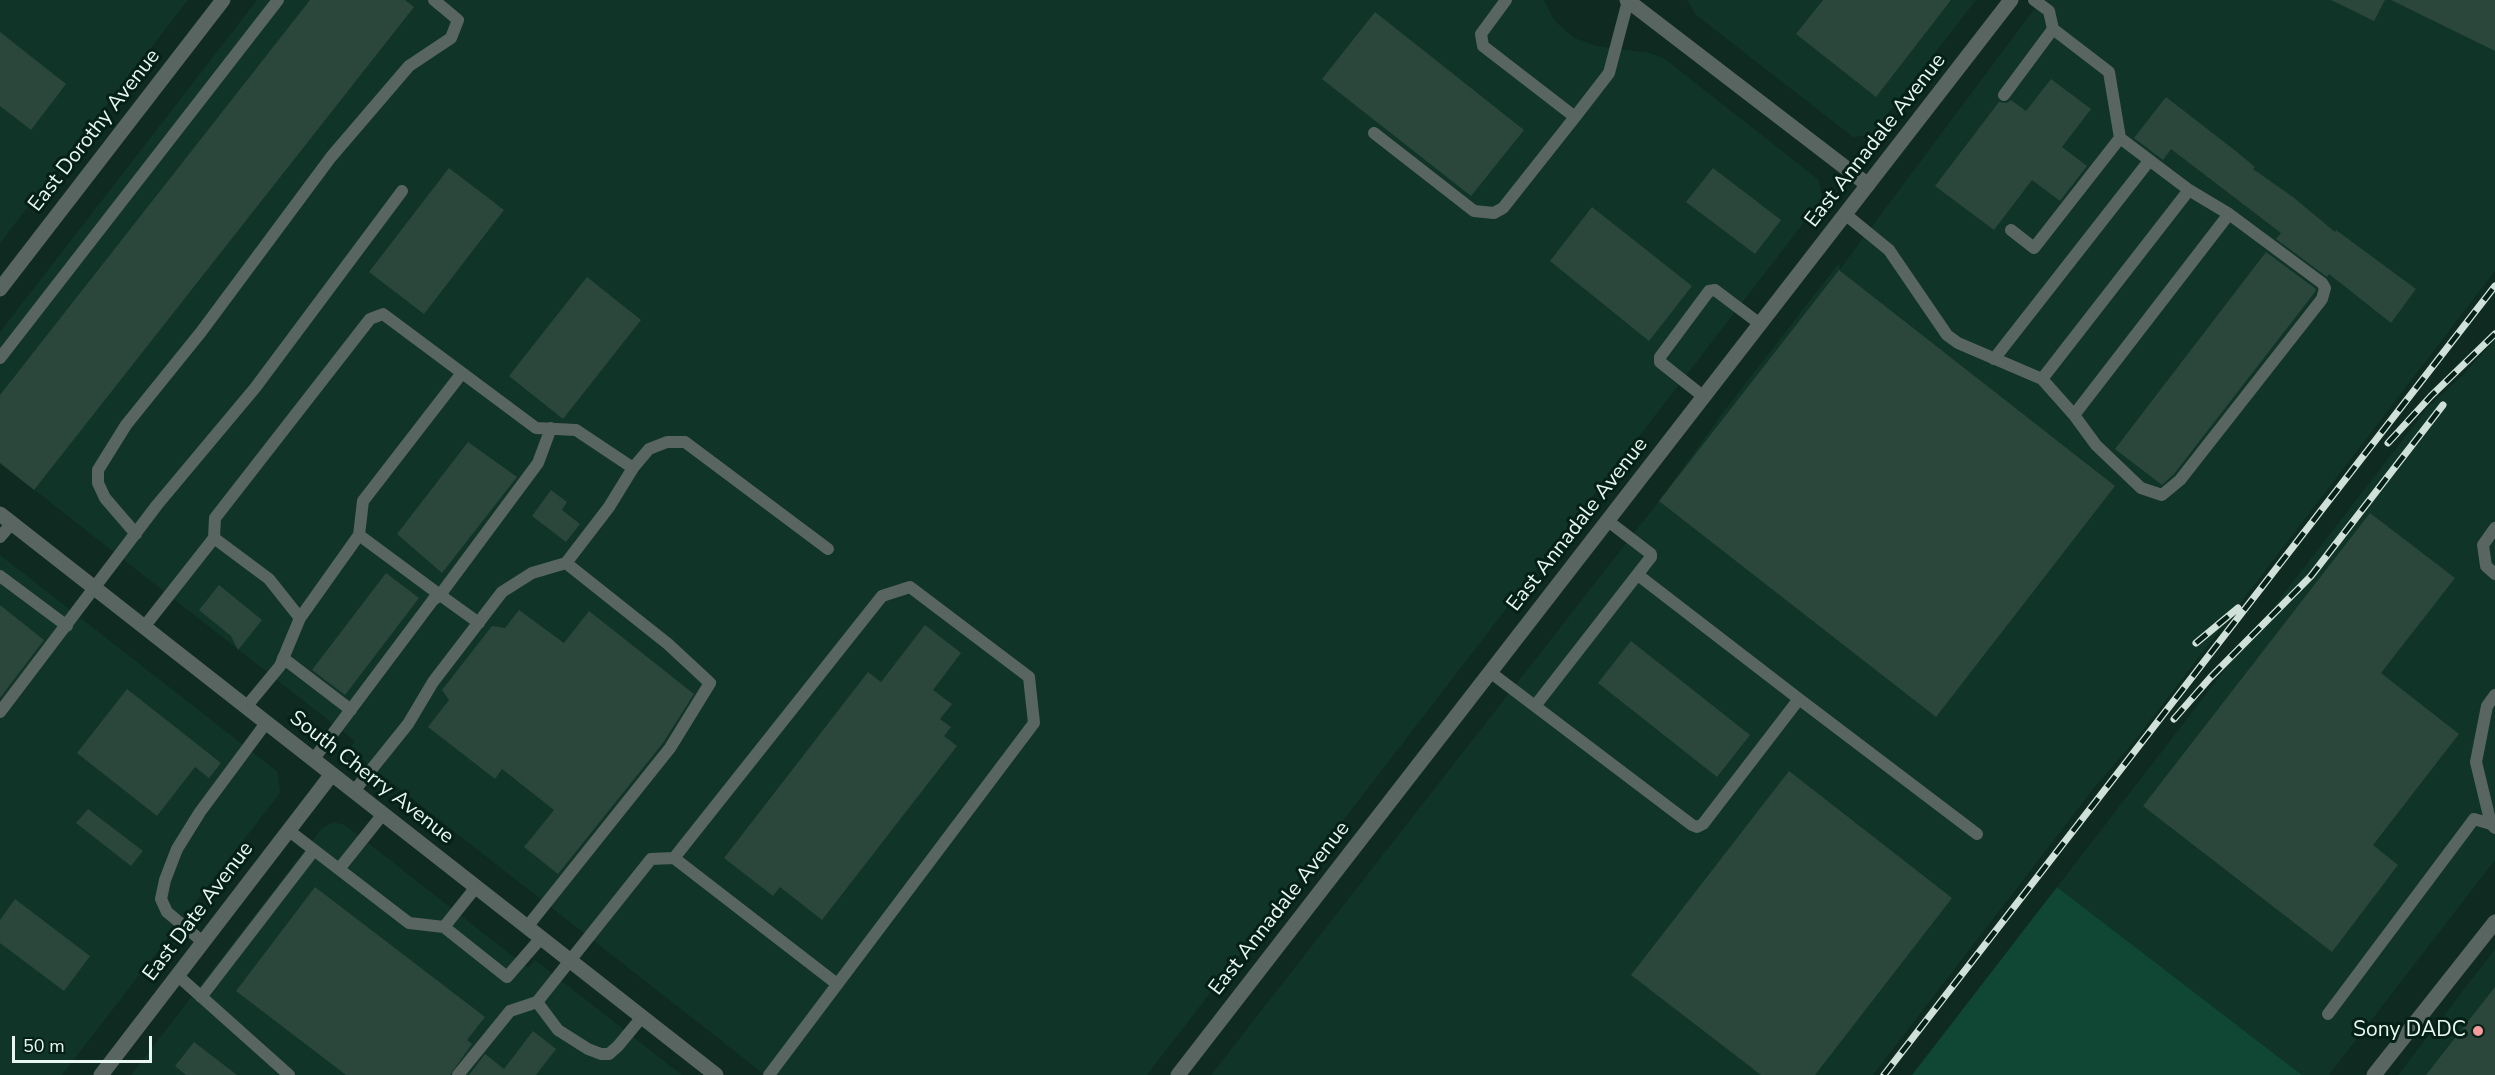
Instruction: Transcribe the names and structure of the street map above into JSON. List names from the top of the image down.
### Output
{
  "streets": {
    "street": [
      "East Dorothy Avenue",
      "East Annadale Avenue",
      "South Cherry Avenue",
      "East Date Avenue"
    ]
  },
  "crossings": [
    ["South Cherry Avenue", "East Date Avenue"]
  ],
  "places": ["Sony DADC"],
  "scale_bar": "50 m"
}
